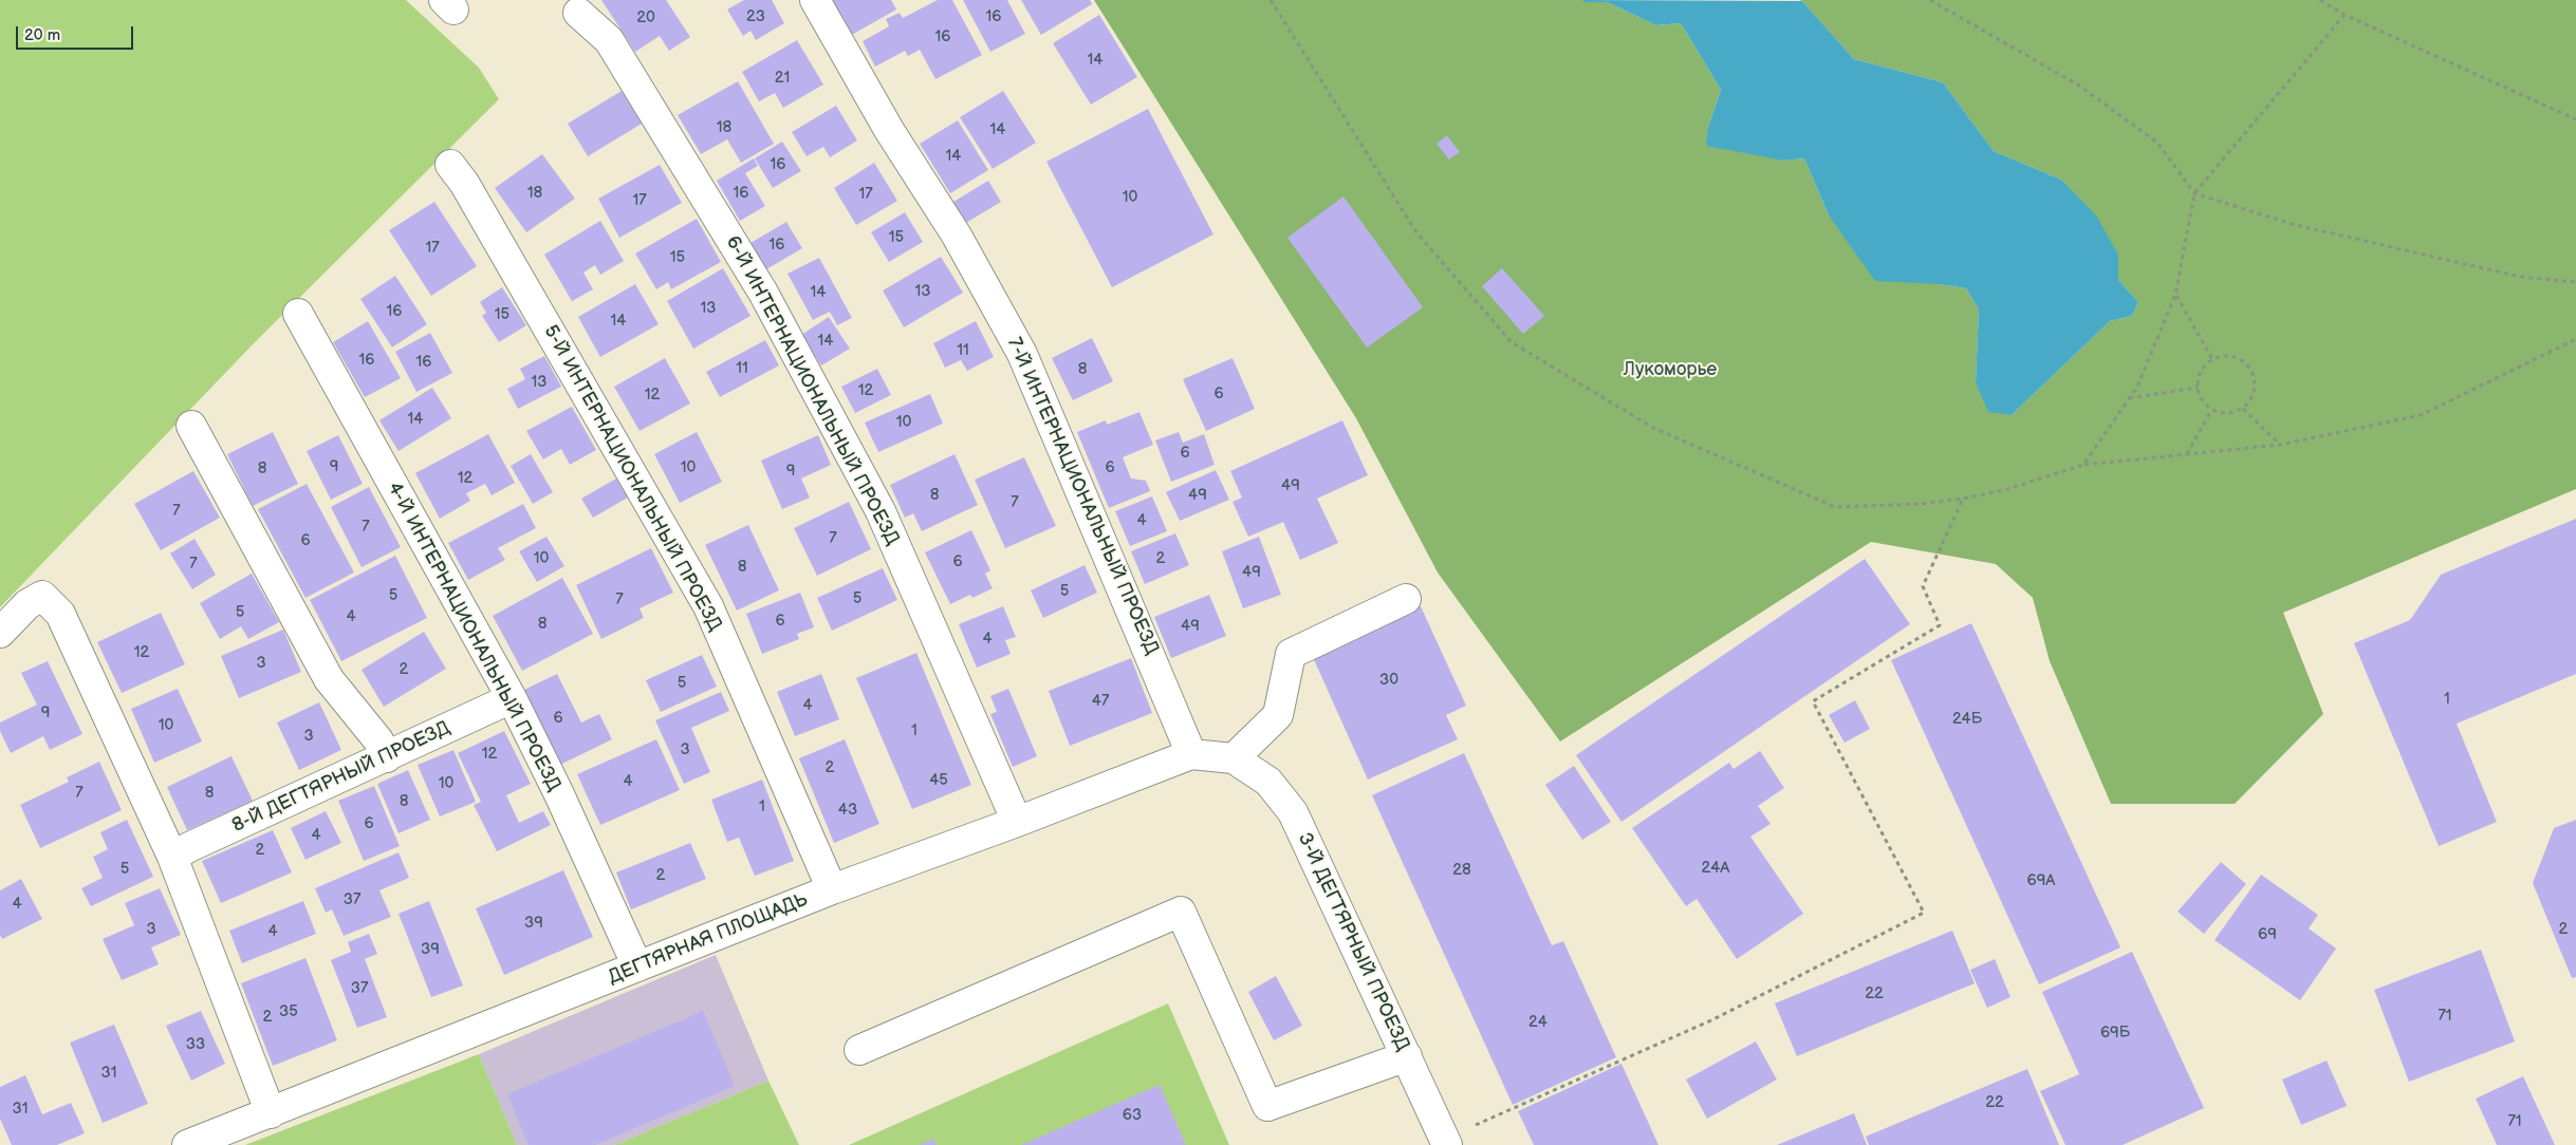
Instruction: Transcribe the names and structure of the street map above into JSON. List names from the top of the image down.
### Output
{
  "streets": {
    "street": [
      "6-Й ИНТЕРНАЦИОНАЛЬНЫЙ ПРОЕЗД",
      "5-Й ИНТЕРНАЦИОНАЛЬНЫЙ ПРОЕЗД",
      "7-Й ИНТЕРНАЦИОНАЛЬНЫЙ ПРОЕЗД",
      "4-Й ИНТЕРНАЦИОНАЛЬНЫЙ ПРОЕЗД",
      "8-Й ДЕГТЯРНЫЙ ПРОЕЗД",
      "ДЕГТЯРНАЯ ПЛОЩАДЬ",
      "3-Й ДЕГТЯРНЫЙ ПРОЕЗД"
    ]
  },
  "crossings": [
    ["6-Й ИНТЕРНАЦИОНАЛЬНЫЙ ПРОЕЗД", "ДЕГТЯРНАЯ ПЛОЩАДЬ"],
    ["5-Й ИНТЕРНАЦИОНАЛЬНЫЙ ПРОЕЗД", "ДЕГТЯРНАЯ ПЛОЩАДЬ"],
    ["7-Й ИНТЕРНАЦИОНАЛЬНЫЙ ПРОЕЗД", "ДЕГТЯРНАЯ ПЛОЩАДЬ"],
    ["4-Й ИНТЕРНАЦИОНАЛЬНЫЙ ПРОЕЗД", "8-Й ДЕГТЯРНЫЙ ПРОЕЗД"],
    ["4-Й ИНТЕРНАЦИОНАЛЬНЫЙ ПРОЕЗД", "ДЕГТЯРНАЯ ПЛОЩАДЬ"],
    ["ДЕГТЯРНАЯ ПЛОЩАДЬ", "3-Й ДЕГТЯРНЫЙ ПРОЕЗД"]
  ],
  "parks": ["Лукоморье"],
  "house_numbers": [
    "23",
    "16",
    "20",
    "16",
    "14",
    "21",
    "18",
    "14",
    "14",
    "16",
    "18",
    "16",
    "17",
    "10",
    "17",
    "15",
    "16",
    "17",
    "15",
    "13",
    "14",
    "13",
    "16",
    "15",
    "14",
    "14",
    "11",
    "16",
    "16",
    "11",
    "8",
    "13",
    "12",
    "6",
    "12",
    "14",
    "10",
    "6",
    "9",
    "10",
    "6",
    "8",
    "9",
    "12",
    "49",
    "8",
    "49",
    "7",
    "7",
    "4",
    "7",
    "7",
    "6",
    "10",
    "2",
    "6",
    "7",
    "8",
    "49",
    "5",
    "5",
    "5",
    "7",
    "5",
    "4",
    "6",
    "8",
    "49",
    "4",
    "12",
    "3",
    "2",
    "30",
    "5",
    "1",
    "47",
    "4",
    "9",
    "6",
    "24Б",
    "10",
    "1",
    "3",
    "3",
    "12",
    "2",
    "45",
    "4",
    "10",
    "7",
    "8",
    "8",
    "1",
    "43",
    "6",
    "4",
    "2",
    "24А",
    "5",
    "28",
    "2",
    "69А",
    "37",
    "4",
    "39",
    "3",
    "2",
    "4",
    "69",
    "39",
    "37",
    "22",
    "35",
    "71",
    "2",
    "24",
    "69Б",
    "33",
    "31",
    "22",
    "31",
    "63",
    "71"
  ],
  "scale_bar": "20 m"
}
